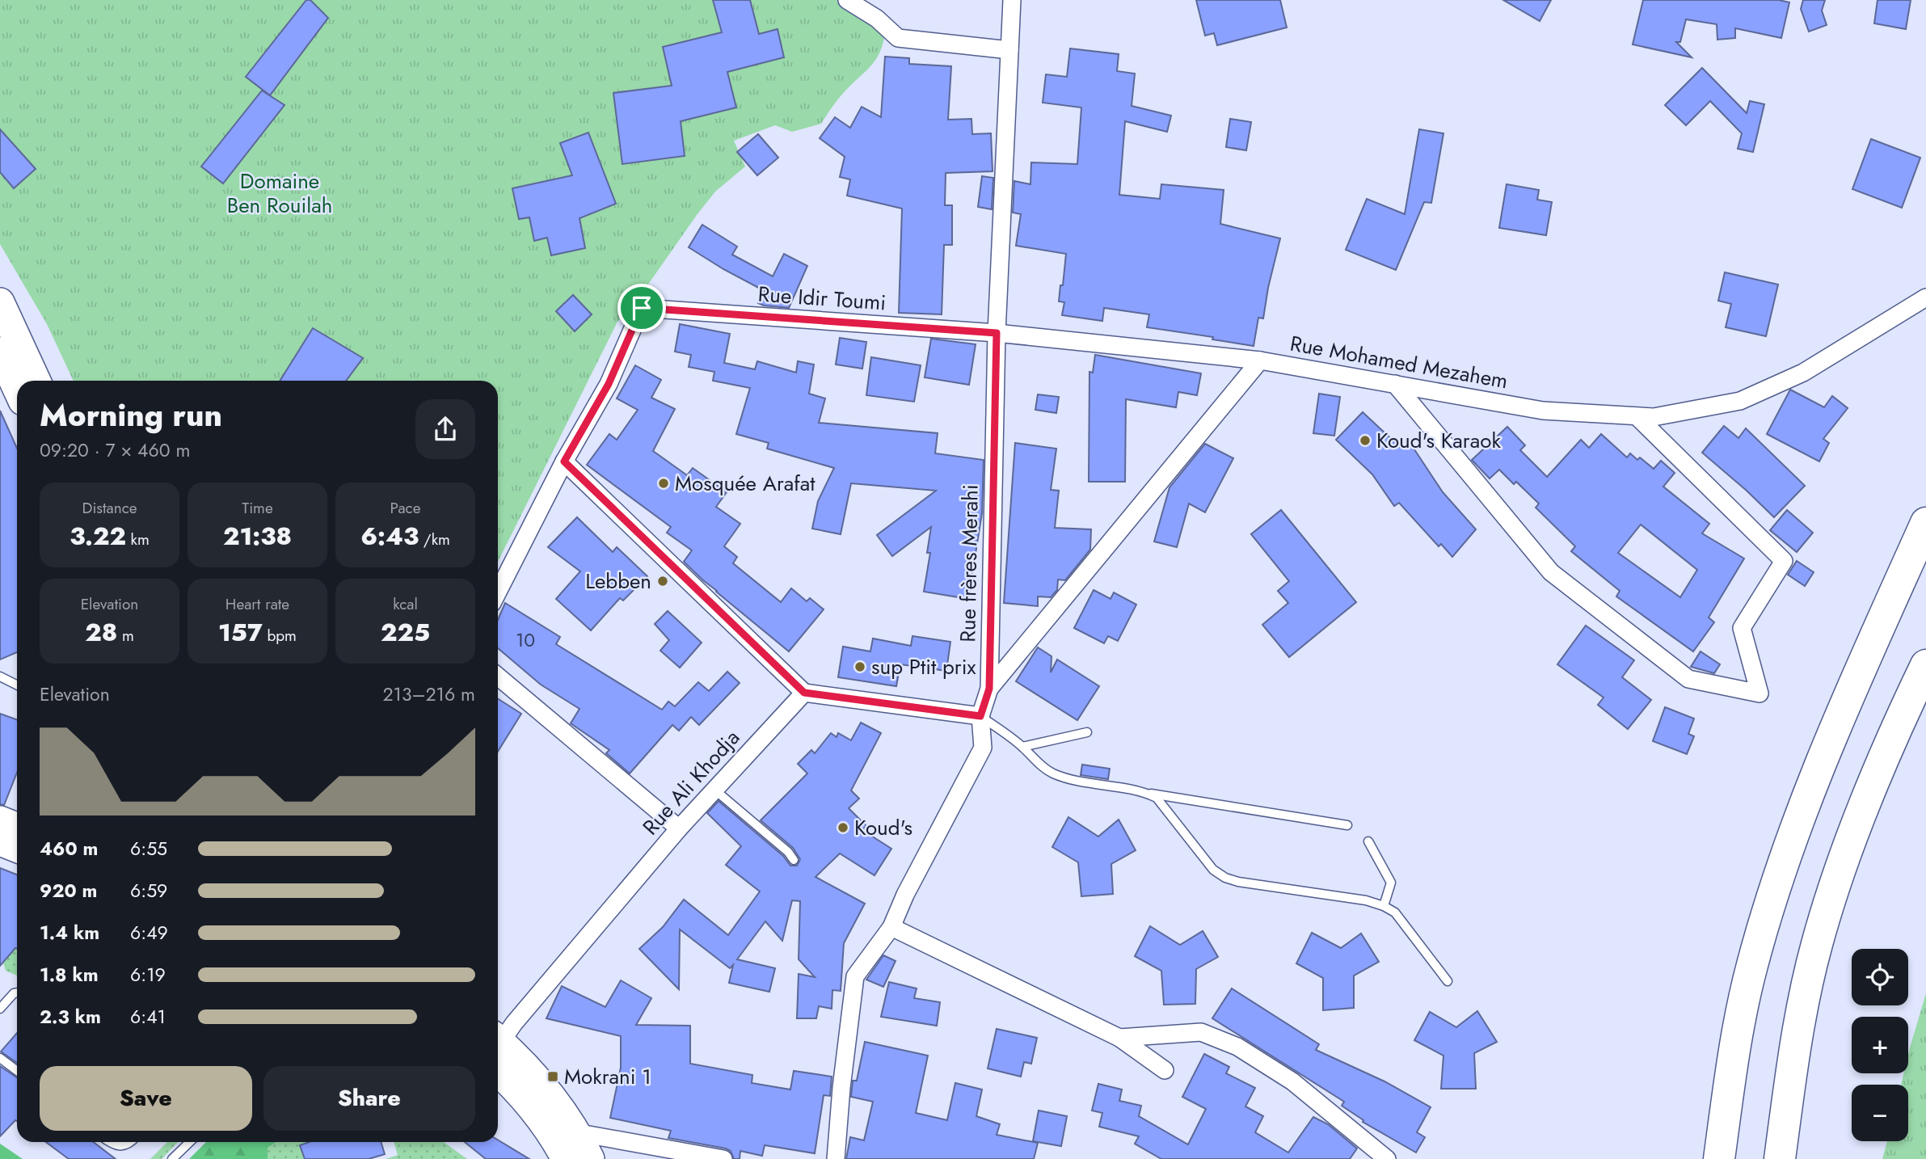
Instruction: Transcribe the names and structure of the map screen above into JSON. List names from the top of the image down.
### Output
{
  "streets": {
    "street": [
      "Rue Idir Toumi",
      "Rue Mohamed Mezahem",
      "Rue frères Merahi",
      "Rue Ali Khodja"
    ]
  },
  "crossings": [
    ["Rue Idir Toumi", "Rue frères Merahi"],
    ["Rue Mohamed Mezahem", "Rue frères Merahi"]
  ],
  "parks": ["Domaine Ben Rouilah"],
  "places": {
    "other": [
      "Koud's Karaok",
      "Mosquée Arafat",
      "Lebben",
      "sup Ptit prix",
      "Koud's"
    ],
    "transit": ["Mokrani 1"]
  },
  "house_numbers": ["10"],
  "page": {
    "heading": ["Morning run", "09:20 · 7 × 460 m"],
    "stats": [
      ["Distance", "3.22 km"],
      ["Time", "21:38"],
      ["Pace", "6:43 /km"],
      ["Elevation", "28 m"],
      ["Heart rate", "157 bpm"],
      ["kcal", "225"]
    ],
    "chart": ["Elevation", "213–216 m"],
    "list": [
      {
        "name": "460 m",
        "note": "6:55"
      },
      {
        "name": "920 m",
        "note": "6:59"
      },
      {
        "name": "1.4 km",
        "note": "6:49"
      },
      {
        "name": "1.8 km",
        "note": "6:19"
      },
      {
        "name": "2.3 km",
        "note": "6:41"
      }
    ],
    "map_buttons": ["+", "−"],
    "buttons": ["Save", "Share"]
  }
}
